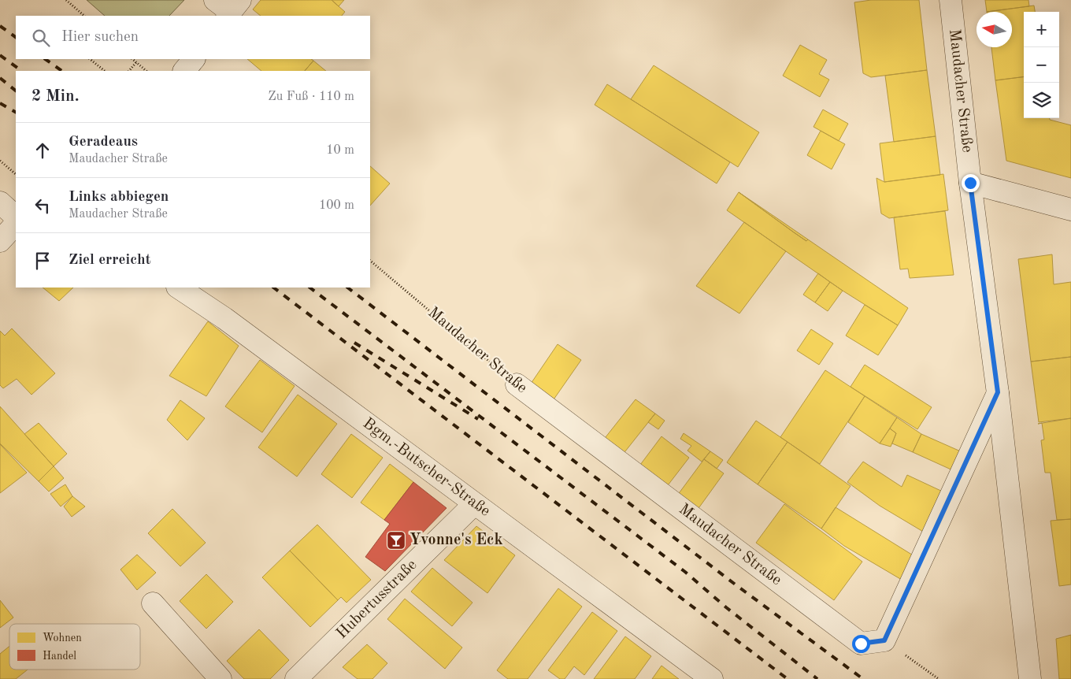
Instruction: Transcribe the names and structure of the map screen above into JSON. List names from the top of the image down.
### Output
{
  "streets": {
    "street": ["Maudacher Straße", "Bgm.-Butscher-Straße", "Hubertusstraße"]
  },
  "crossings": [
    ["Bgm.-Butscher-Straße", "Hubertusstraße"]
  ],
  "places": {
    "bar": ["Yvonne's Eck"]
  },
  "legend": ["Wohnen", "Handel"],
  "north": "left",
  "page": {
    "map_buttons": ["+", "−"],
    "search": "Hier suchen",
    "heading": ["2 Min.", "Zu Fuß · 110 m"],
    "list": [
      ["Geradeaus", "Maudacher Straße", "10 m"],
      ["Links abbiegen", "Maudacher Straße", "100 m"],
      "Ziel erreicht"
    ]
  }
}
